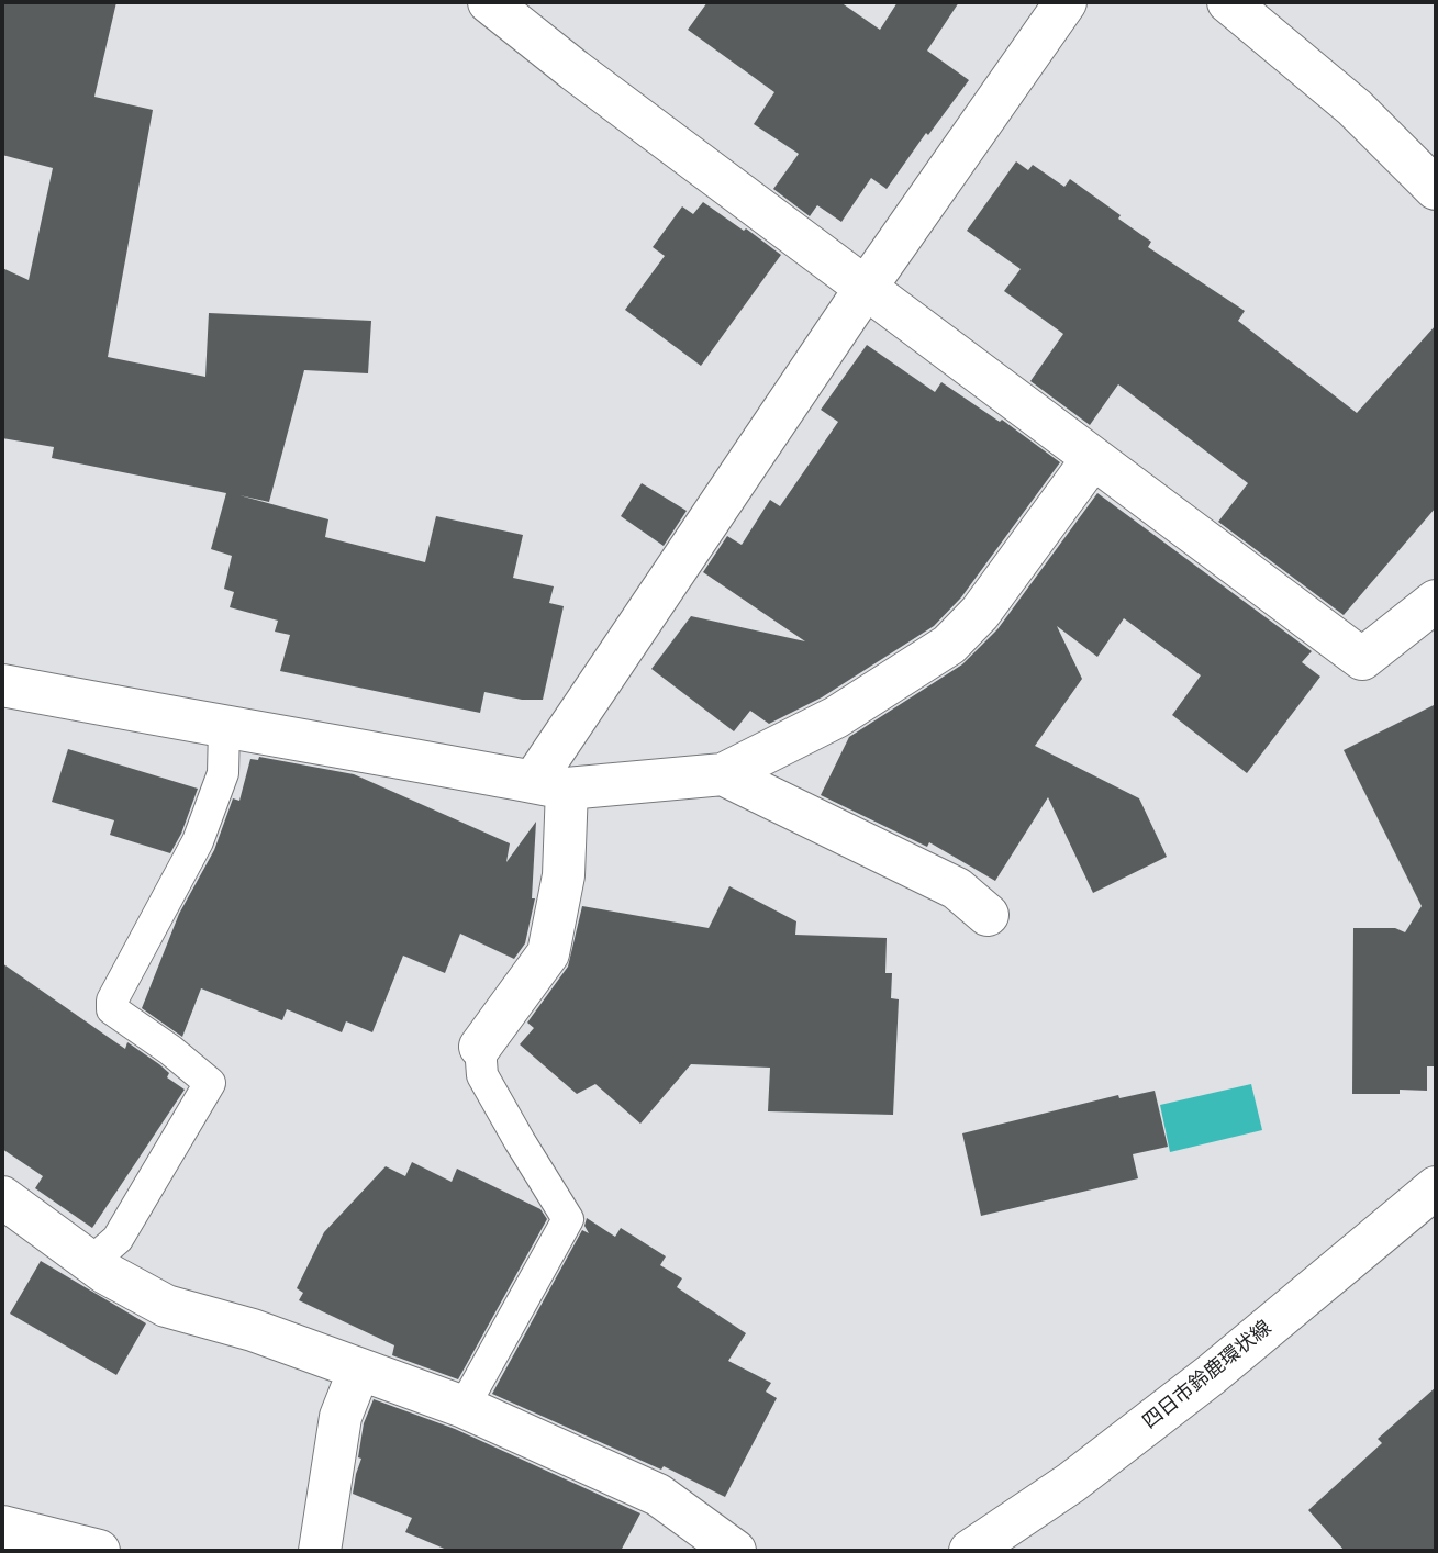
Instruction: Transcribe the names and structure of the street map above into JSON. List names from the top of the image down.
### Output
{
  "streets": {
    "street": ["四日市鈴鹿環状線"]
  }
}
